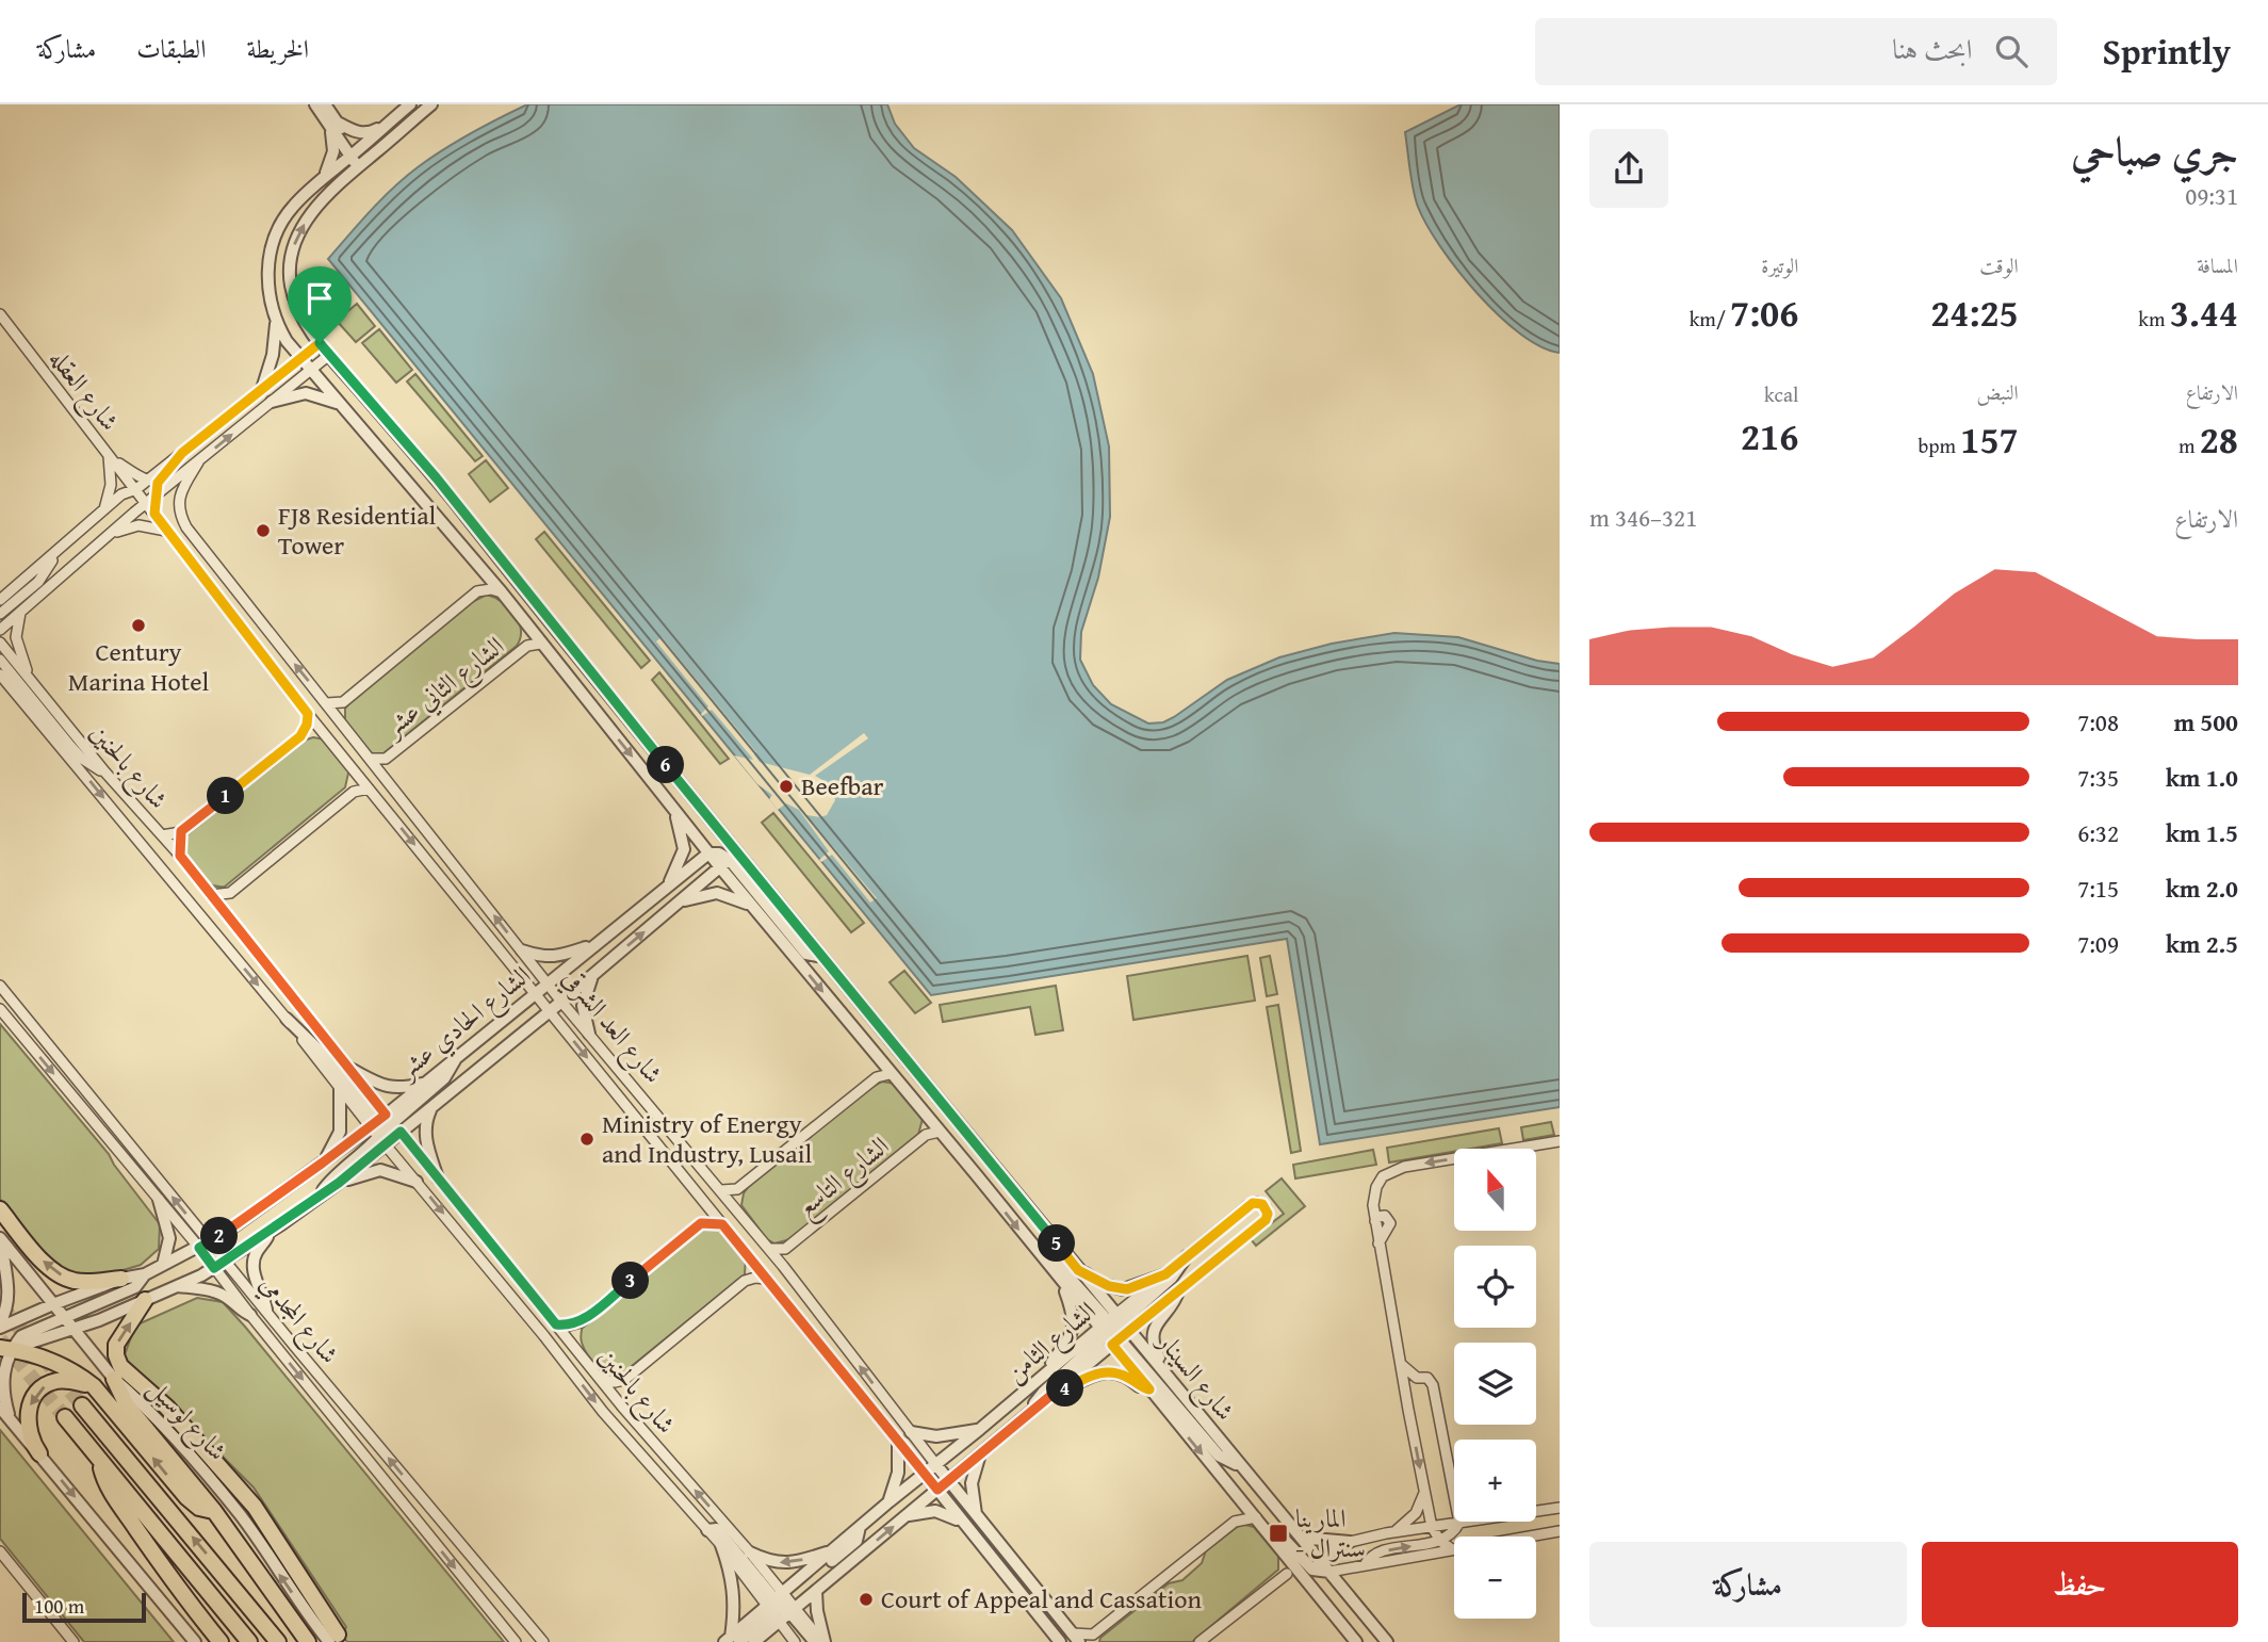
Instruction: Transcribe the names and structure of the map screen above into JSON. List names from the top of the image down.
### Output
{
  "streets": {
    "street": [
      "شارع العقله",
      "الشارع الثاني عشر",
      "شارع بالحنين",
      "الشارع الحادي عشر",
      "شارع العد الشرقي",
      "الشارع التاسع",
      "شارع المجدمي",
      "الشارع الثامن",
      "شارع السينار",
      "شارع لوسيل"
    ]
  },
  "crossings": [
    ["الشارع الثاني عشر", "شارع العد الشرقي"],
    ["شارع بالحنين", "الشارع الحادي عشر"],
    ["شارع بالحنين", "شارع العد الشرقي"],
    ["شارع بالحنين", "الشارع الثامن"],
    ["الشارع الحادي عشر", "شارع العد الشرقي"],
    ["الشارع الحادي عشر", "شارع المجدمي"],
    ["الشارع الحادي عشر", "شارع السينار"],
    ["الشارع الحادي عشر", "شارع لوسيل"],
    ["شارع العد الشرقي", "الشارع التاسع"],
    ["شارع العد الشرقي", "الشارع الثامن"],
    ["شارع العد الشرقي", "شارع السينار"],
    ["الشارع التاسع", "شارع السينار"],
    ["الشارع الثامن", "شارع السينار"]
  ],
  "one_way": ["شارع لوسيل"],
  "places": {
    "other": [
      "FJ8 Residential Tower",
      "Century Marina Hotel",
      "Beefbar",
      "Ministry of Energy and Industry, Lusail",
      "Court of Appeal and Cassation"
    ],
    "transit": ["المارينا - سنترال"]
  },
  "scale_bar": "100 m",
  "north": "top",
  "page": {
    "header": "Sprintly",
    "search": "ابحث هنا",
    "nav": ["الخريطة", "الطبقات", "مشاركة"],
    "heading": ["جري صباحي", "09:31"],
    "stats": [
      ["المسافة", "3.44 km"],
      ["الوقت", "24:25"],
      ["الوتيرة", "7:06 /km"],
      ["الارتفاع", "28 m"],
      ["النبض", "157 bpm"],
      ["kcal", "216"]
    ],
    "chart": ["الارتفاع", "321–346 m"],
    "list": [
      {
        "name": "500 m",
        "note": "7:08"
      },
      {
        "name": "1.0 km",
        "note": "7:35"
      },
      {
        "name": "1.5 km",
        "note": "6:32"
      },
      {
        "name": "2.0 km",
        "note": "7:15"
      },
      {
        "name": "2.5 km",
        "note": "7:09"
      }
    ],
    "pins": [
      "6",
      "1",
      "2",
      "5",
      "3",
      "4"
    ],
    "map_buttons": ["+", "−"],
    "buttons": ["حفظ", "مشاركة"],
    "scale": "100 m"
  }
}
